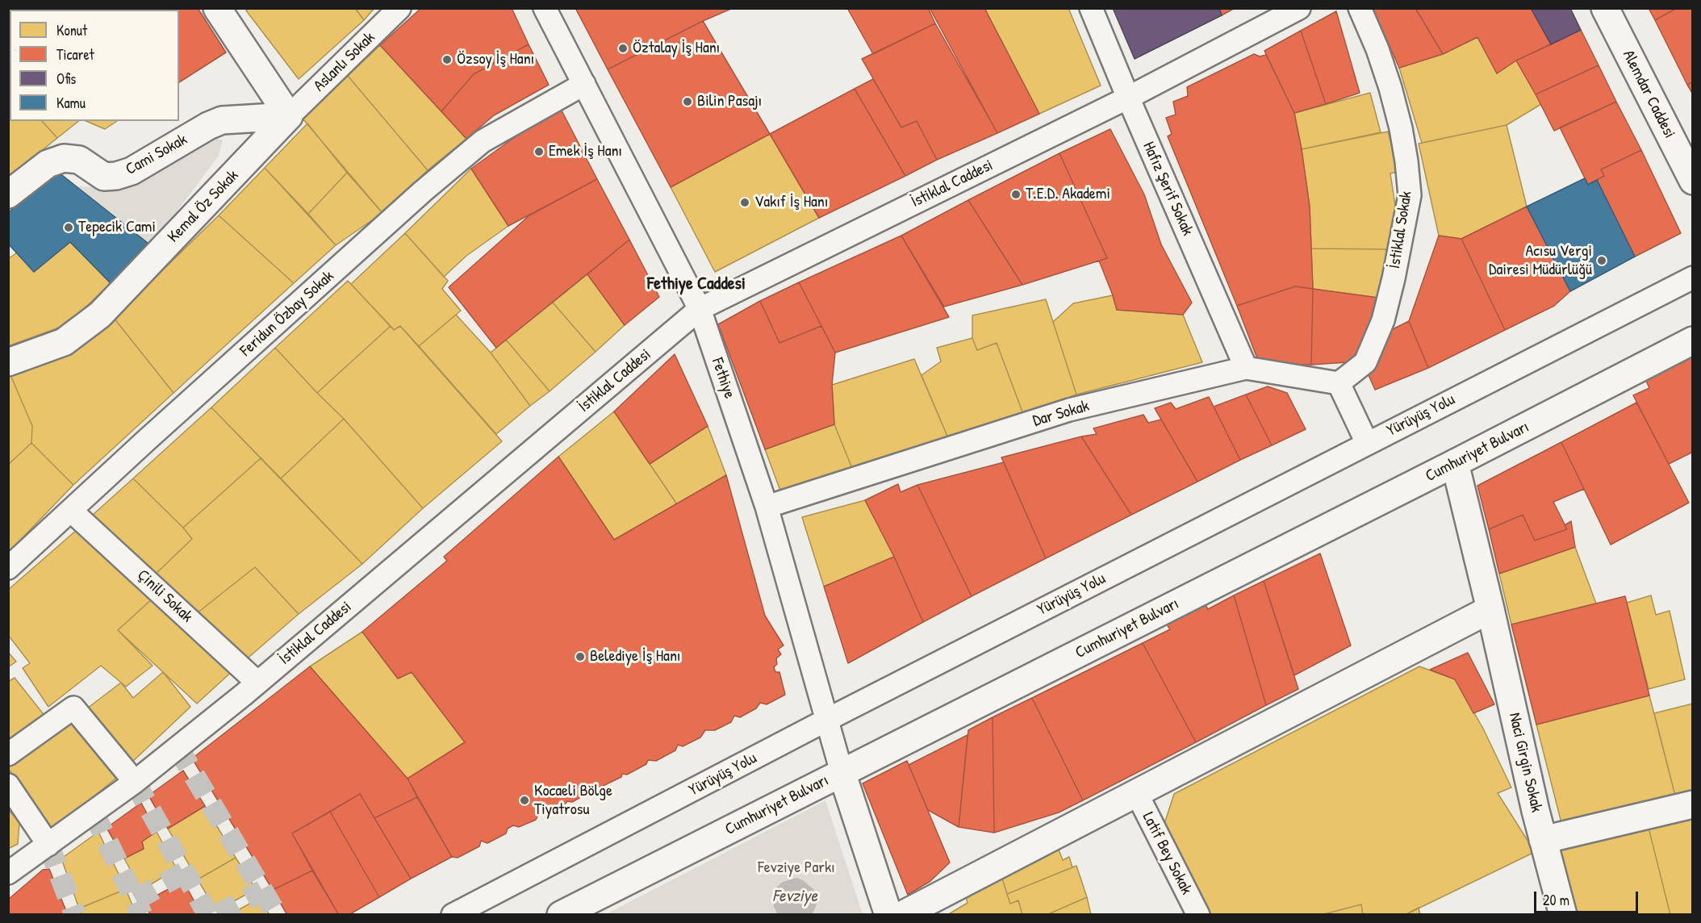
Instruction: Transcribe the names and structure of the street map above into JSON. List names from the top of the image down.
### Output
{
  "streets": {
    "street": [
      "Aslanlı Sokak",
      "Alemdar Caddesi",
      "Cami Sokak",
      "İstiklal Caddesi",
      "Hafız Şerif Sokak",
      "Kemal Öz Sokak",
      "İstiklal Sokak",
      "Feridun Özbay Sokak",
      "Fethiye",
      "Dar Sokak",
      "Yürüyüş Yolu",
      "Cumhuriyet Bulvarı",
      "Çinili Sokak",
      "Naci Girgin Sokak",
      "Latif Bey Sokak"
    ]
  },
  "crossings": [
    ["Aslanlı Sokak", "Cami Sokak"],
    ["Aslanlı Sokak", "Kemal Öz Sokak"],
    ["Cami Sokak", "Kemal Öz Sokak"],
    ["İstiklal Caddesi", "Hafız Şerif Sokak"],
    ["İstiklal Caddesi", "Fethiye"],
    ["İstiklal Caddesi", "Çinili Sokak"],
    ["Hafız Şerif Sokak", "Dar Sokak"],
    ["İstiklal Sokak", "Dar Sokak"],
    ["Feridun Özbay Sokak", "Fethiye"],
    ["Feridun Özbay Sokak", "Çinili Sokak"],
    ["Fethiye", "Dar Sokak"],
    ["Fethiye", "Yürüyüş Yolu"],
    ["Fethiye", "Cumhuriyet Bulvarı"],
    ["Cumhuriyet Bulvarı", "Naci Girgin Sokak"]
  ],
  "districts": ["Fethiye Caddesi"],
  "water": ["Fevziye"],
  "parks": ["Fevziye Parkı"],
  "places": [
    "Öztalay İş Hanı",
    "Özsoy İş Hanı",
    "Bilin Pasajı",
    "Emek İş Hanı",
    "T.E.D. Akademi",
    "Vakıf İş Hanı",
    "Tepecik Cami",
    "Acısu Vergi Dairesi Müdürlüğü",
    "Belediye İş Hanı",
    "Kocaeli Bölge Tiyatrosu"
  ],
  "legend": [
    "Konut",
    "Ticaret",
    "Ofis",
    "Kamu"
  ],
  "scale_bar": "20 m"
}
